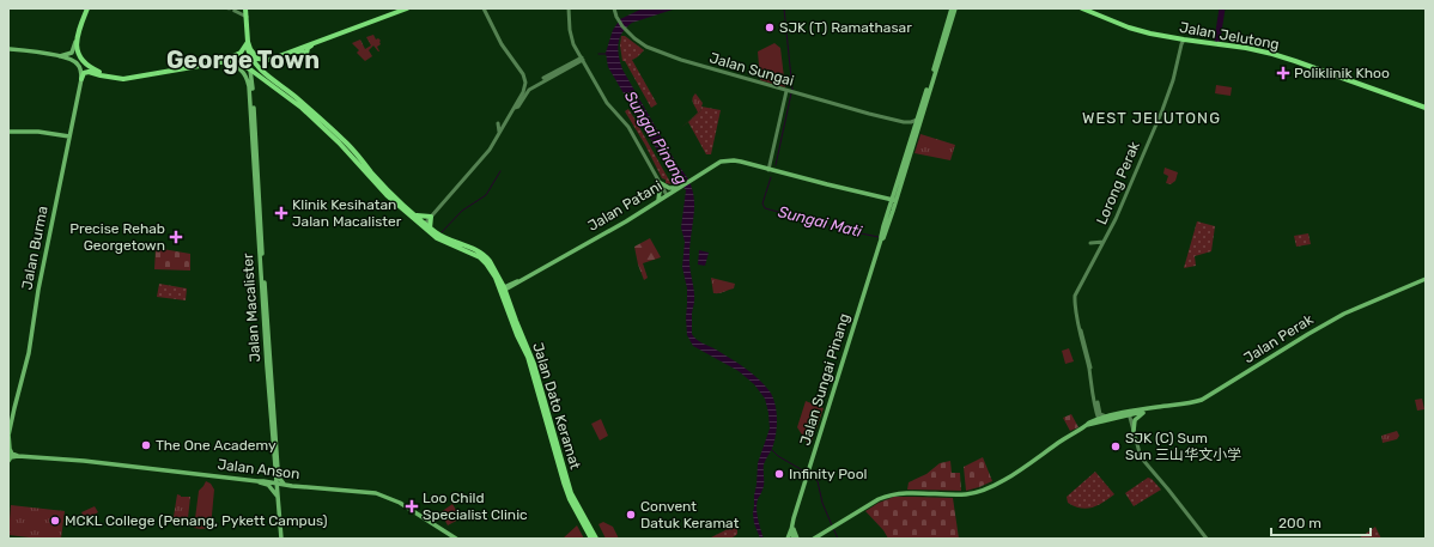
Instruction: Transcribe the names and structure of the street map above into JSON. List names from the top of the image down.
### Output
{
  "streets": {
    "main road": [
      "Jalan Jelutong",
      "Jalan Patani",
      "Jalan Burma",
      "Jalan Macalister",
      "Jalan Perak",
      "Jalan Sungai Pinang",
      "Jalan Dato Keramat",
      "Jalan Anson"
    ],
    "street": ["Jalan Sungai", "Lorong Perak"]
  },
  "crossings": [
    ["Jalan Jelutong", "Lorong Perak"],
    ["Jalan Sungai", "Jalan Sungai Pinang"],
    ["Lorong Perak", "Jalan Perak"],
    ["Jalan Patani", "Jalan Sungai Pinang"],
    ["Jalan Patani", "Jalan Dato Keramat"],
    ["Jalan Macalister", "Jalan Dato Keramat"],
    ["Jalan Macalister", "Jalan Anson"]
  ],
  "districts": ["George Town", "WEST JELUTONG"],
  "water": ["Sungai Pinang", "Sungai Mati"],
  "places": {
    "other": [
      "SJK (T) Ramathasar",
      "The One Academy",
      "SJK (C) Sum Sun 三山华文小学",
      "Infinity Pool",
      "Convent Datuk Keramat",
      "MCKL College (Penang, Pykett Campus)"
    ],
    "health": [
      "Poliklinik Khoo",
      "Klinik Kesihatan Jalan Macalister",
      "Precise Rehab Georgetown",
      "Loo Child Specialist Clinic"
    ]
  },
  "scale_bar": "200 m"
}
